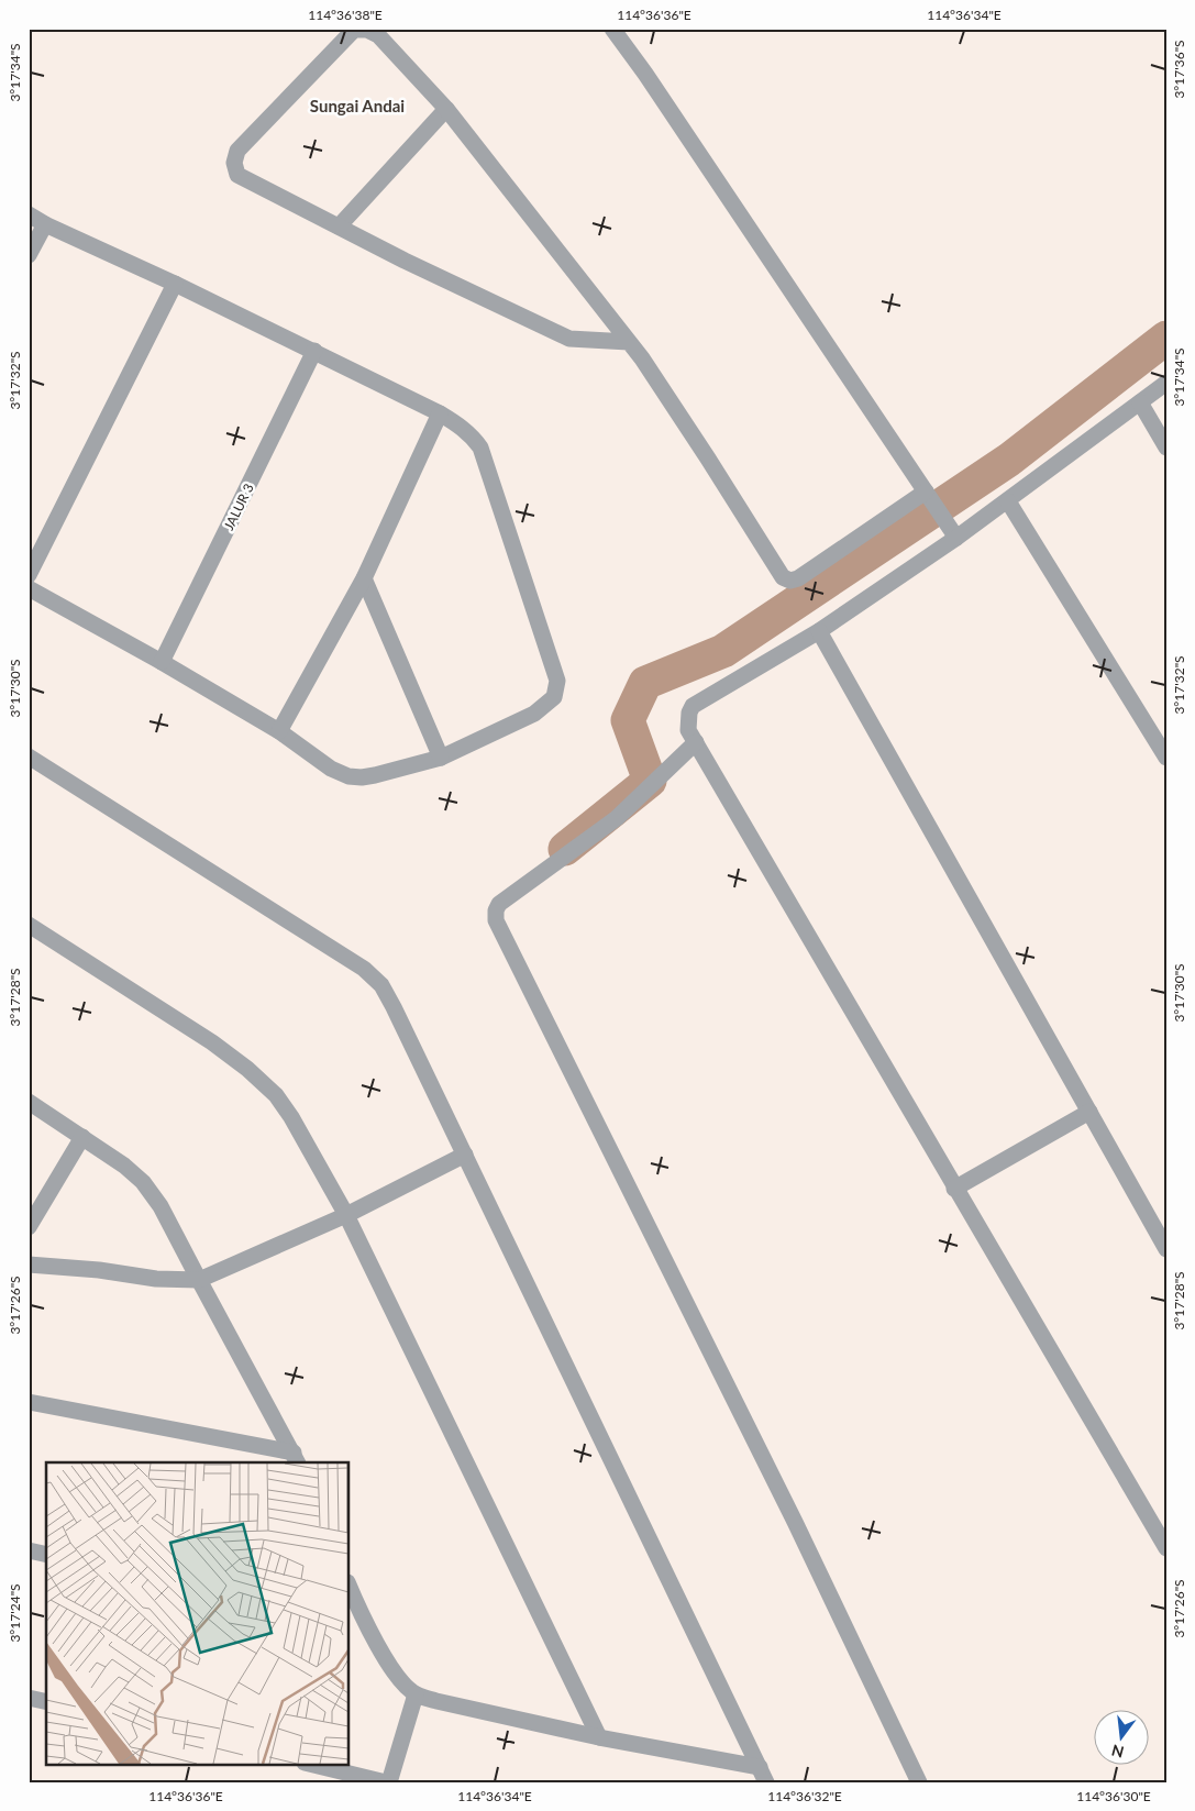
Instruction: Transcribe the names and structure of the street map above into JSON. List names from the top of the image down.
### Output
{
  "streets": {
    "street": ["JALUR 3"]
  },
  "districts": ["Sungai Andai"],
  "north": "bottom",
  "coordinates": [
    "114°36'38\"E",
    "114°36'36\"E",
    "114°36'34\"E",
    "3°17'36\"S",
    "3°17'34\"S",
    "3°17'32\"S",
    "3°17'30\"S",
    "3°17'28\"S",
    "3°17'26\"S",
    "3°17'24\"S",
    "114°36'32\"E",
    "114°36'30\"E"
  ]
}
